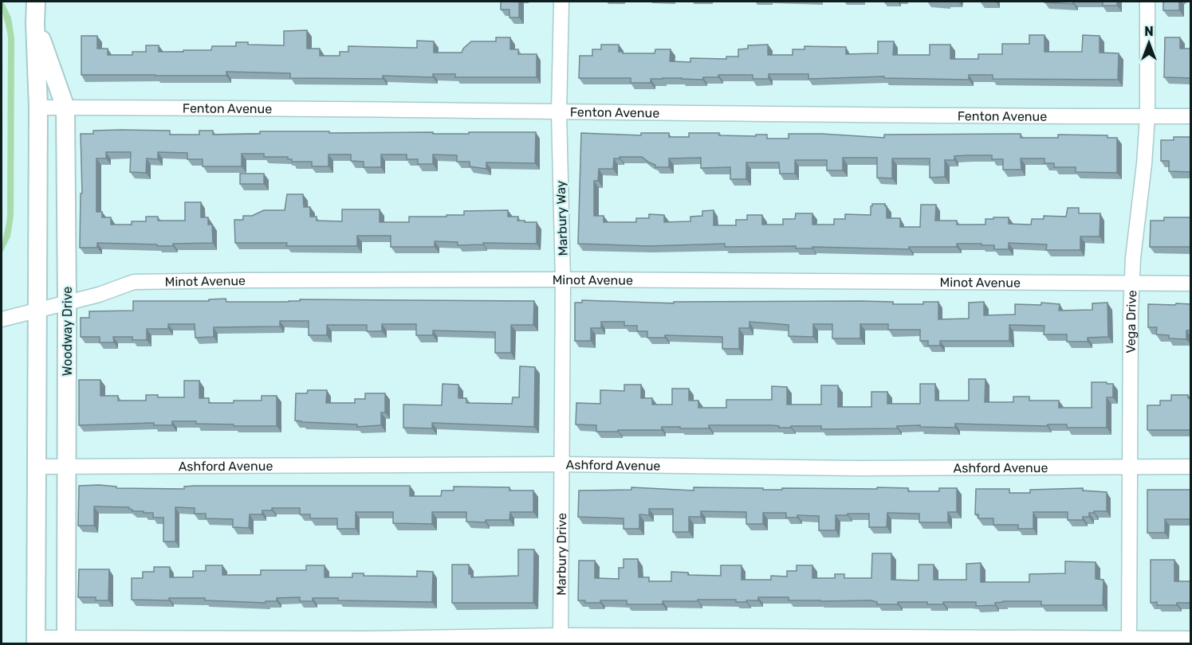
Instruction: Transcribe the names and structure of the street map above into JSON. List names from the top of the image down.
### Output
{
  "streets": {
    "street": [
      "Fenton Avenue",
      "Marbury Way",
      "Minot Avenue",
      "Vega Drive",
      "Woodway Drive",
      "Ashford Avenue",
      "Marbury Drive"
    ]
  },
  "crossings": [
    ["Fenton Avenue", "Marbury Way"],
    ["Fenton Avenue", "Vega Drive"],
    ["Fenton Avenue", "Woodway Drive"],
    ["Marbury Way", "Minot Avenue"],
    ["Marbury Way", "Ashford Avenue"],
    ["Marbury Way", "Marbury Drive"],
    ["Minot Avenue", "Vega Drive"],
    ["Minot Avenue", "Woodway Drive"],
    ["Vega Drive", "Ashford Avenue"],
    ["Woodway Drive", "Ashford Avenue"],
    ["Ashford Avenue", "Marbury Drive"]
  ],
  "north": "top"
}
